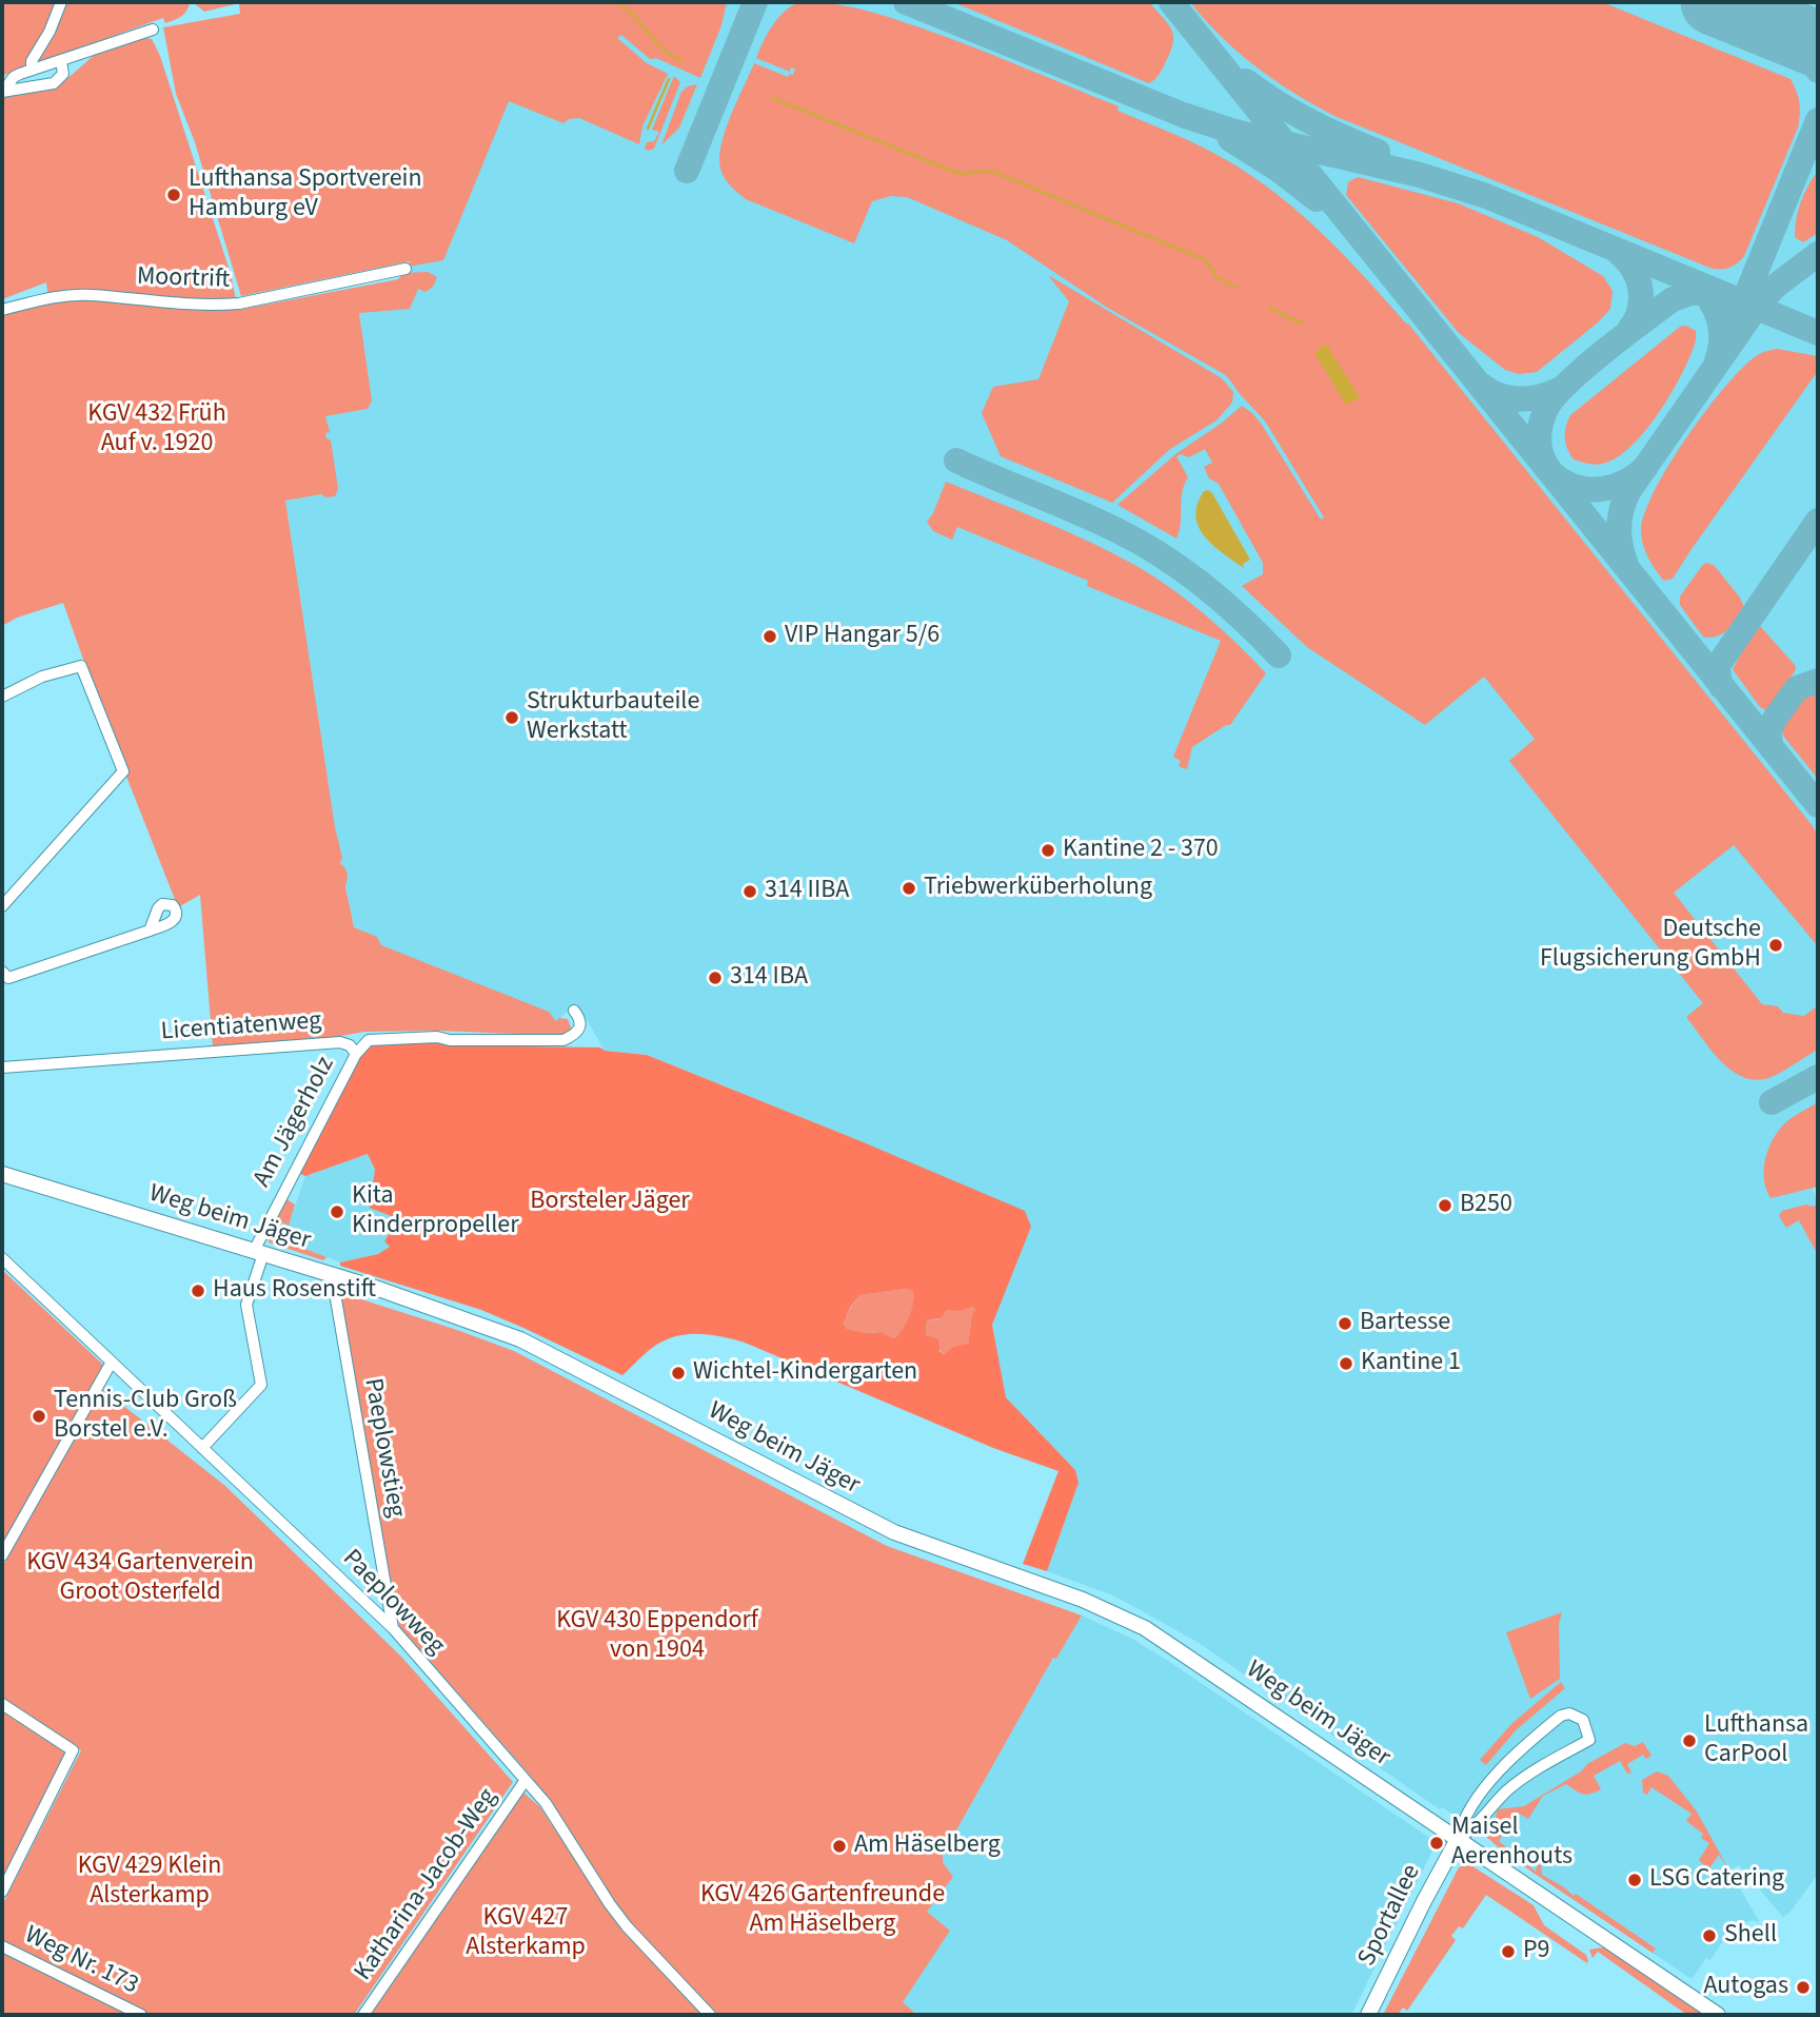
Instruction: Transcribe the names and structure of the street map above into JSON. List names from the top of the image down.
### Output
{
  "streets": {
    "street": [
      "Moortrift",
      "Licentiatenweg",
      "Am Jägerholz",
      "Weg beim Jäger",
      "Paeplowstieg",
      "Paeplowweg",
      "Katharina-Jacob-Weg",
      "Sportallee",
      "Weg Nr. 173"
    ]
  },
  "crossings": [
    ["Licentiatenweg", "Am Jägerholz"],
    ["Am Jägerholz", "Weg beim Jäger"],
    ["Am Jägerholz", "Paeplowweg"],
    ["Weg beim Jäger", "Paeplowstieg"],
    ["Weg beim Jäger", "Sportallee"],
    ["Paeplowstieg", "Paeplowweg"],
    ["Paeplowweg", "Katharina-Jacob-Weg"]
  ],
  "parks": [
    "KGV 432 Früh Auf v. 1920",
    "Borsteler Jäger",
    "KGV 434 Gartenverein Groot Osterfeld",
    "KGV 430 Eppendorf von 1904",
    "KGV 429 Klein Alsterkamp",
    "KGV 426 Gartenfreunde Am Häselberg",
    "KGV 427 Alsterkamp"
  ],
  "places": [
    "Lufthansa Sportverein Hamburg eV",
    "VIP Hangar 5/6",
    "Strukturbauteile Werkstatt",
    "Kantine 2 - 370",
    "Triebwerküberholung",
    "314 IIBA",
    "Deutsche Flugsicherung GmbH",
    "314 IBA",
    "B250",
    "Kita Kinderpropeller",
    "Haus Rosenstift",
    "Bartesse",
    "Kantine 1",
    "Wichtel-Kindergarten",
    "Tennis-Club Groß Borstel e.V.",
    "Lufthansa CarPool",
    "Maisel Aerenhouts",
    "Am Häselberg",
    "LSG Catering",
    "Shell",
    "P9",
    "Autogas"
  ]
}
